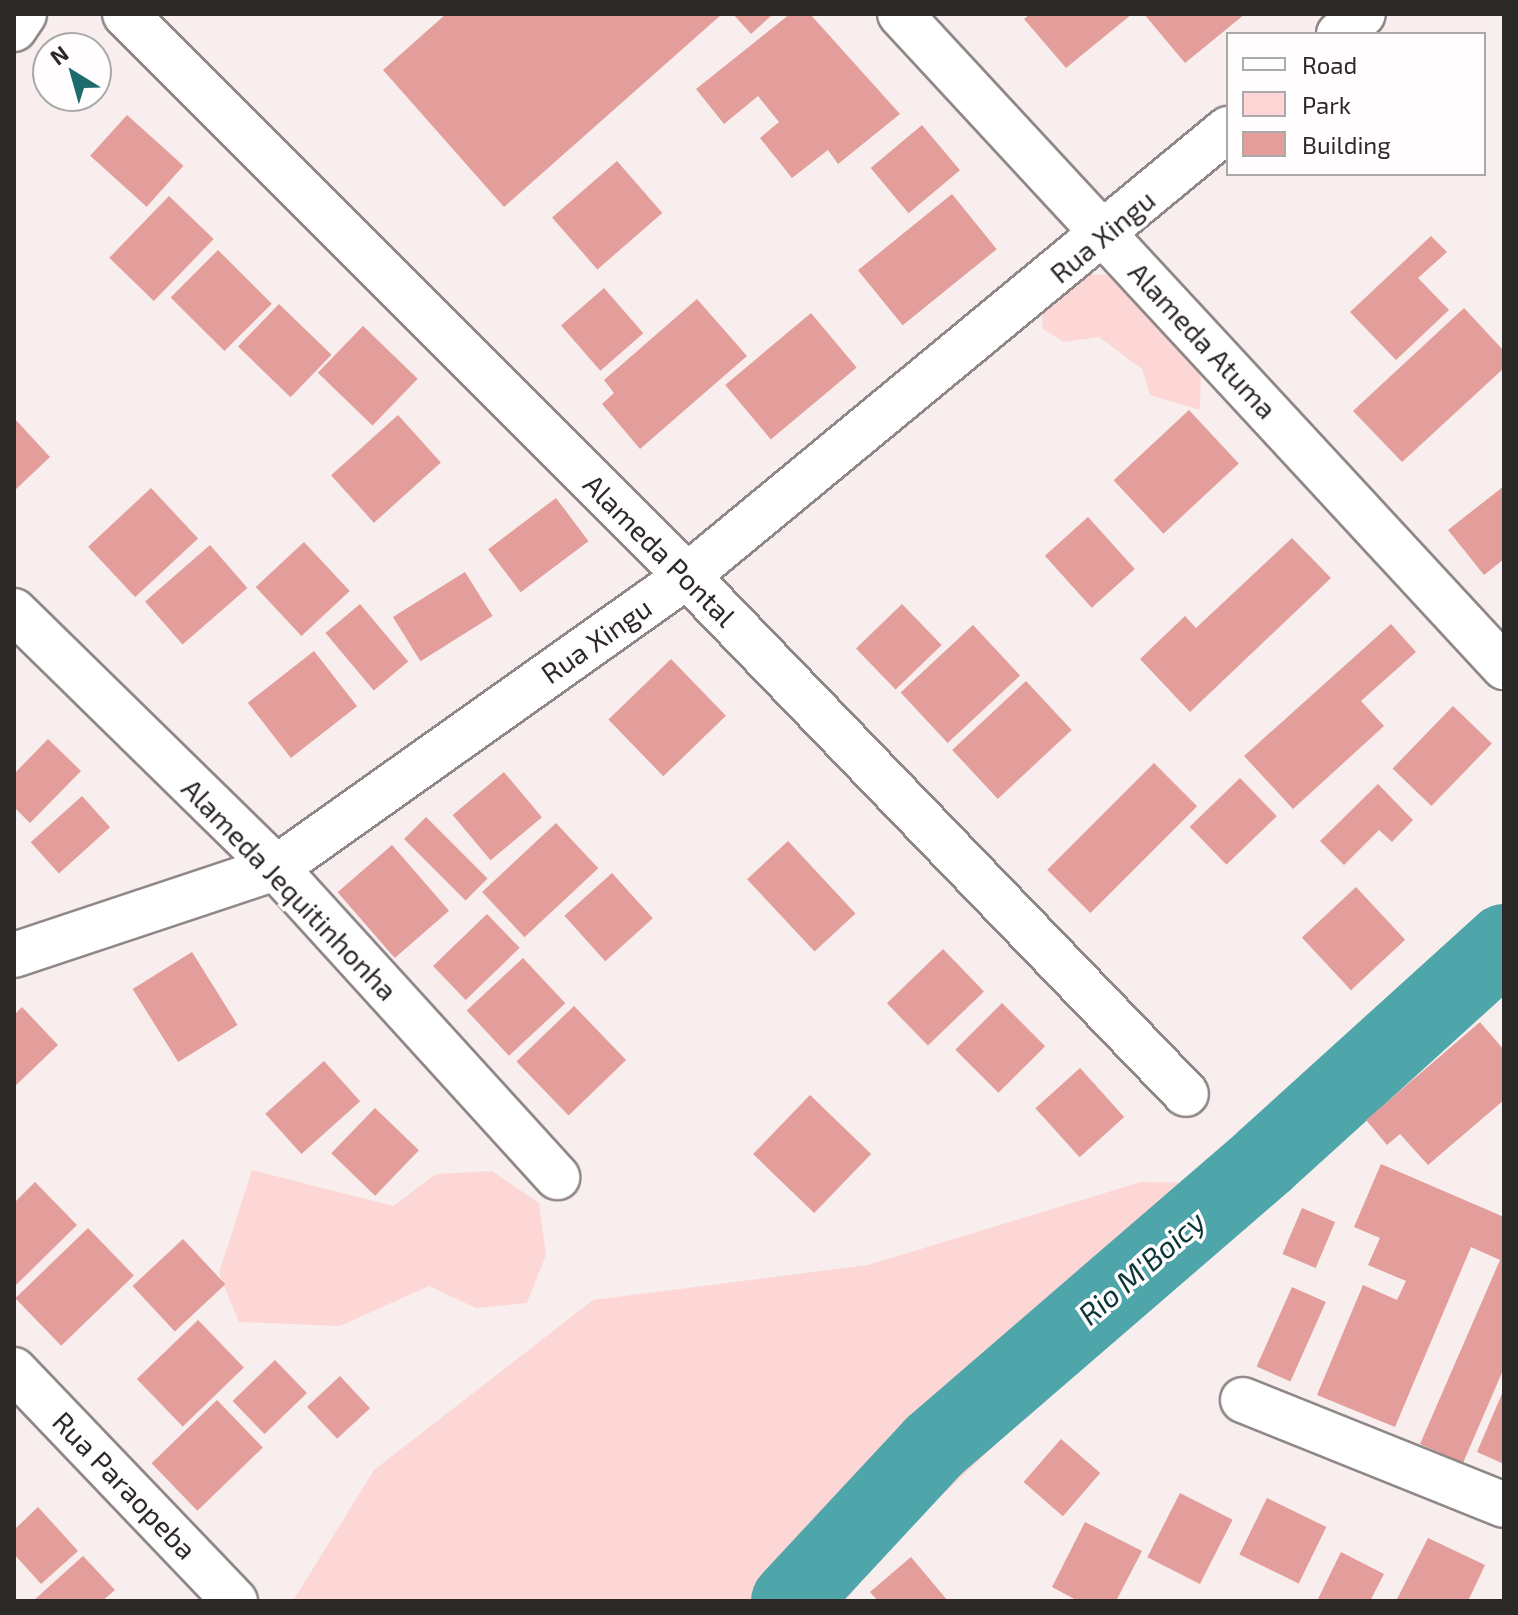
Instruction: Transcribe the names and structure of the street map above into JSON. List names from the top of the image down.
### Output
{
  "streets": {
    "street": [
      "Rua Xingu",
      "Alameda Atuma",
      "Alameda Pontal",
      "Alameda Jequitinhonha",
      "Rua Paraopeba"
    ]
  },
  "crossings": [
    ["Rua Xingu", "Alameda Atuma"],
    ["Rua Xingu", "Alameda Pontal"],
    ["Rua Xingu", "Alameda Jequitinhonha"]
  ],
  "water": ["Rio M'Boicy"],
  "legend": ["Road", "Park", "Building"],
  "north": "top left"
}
